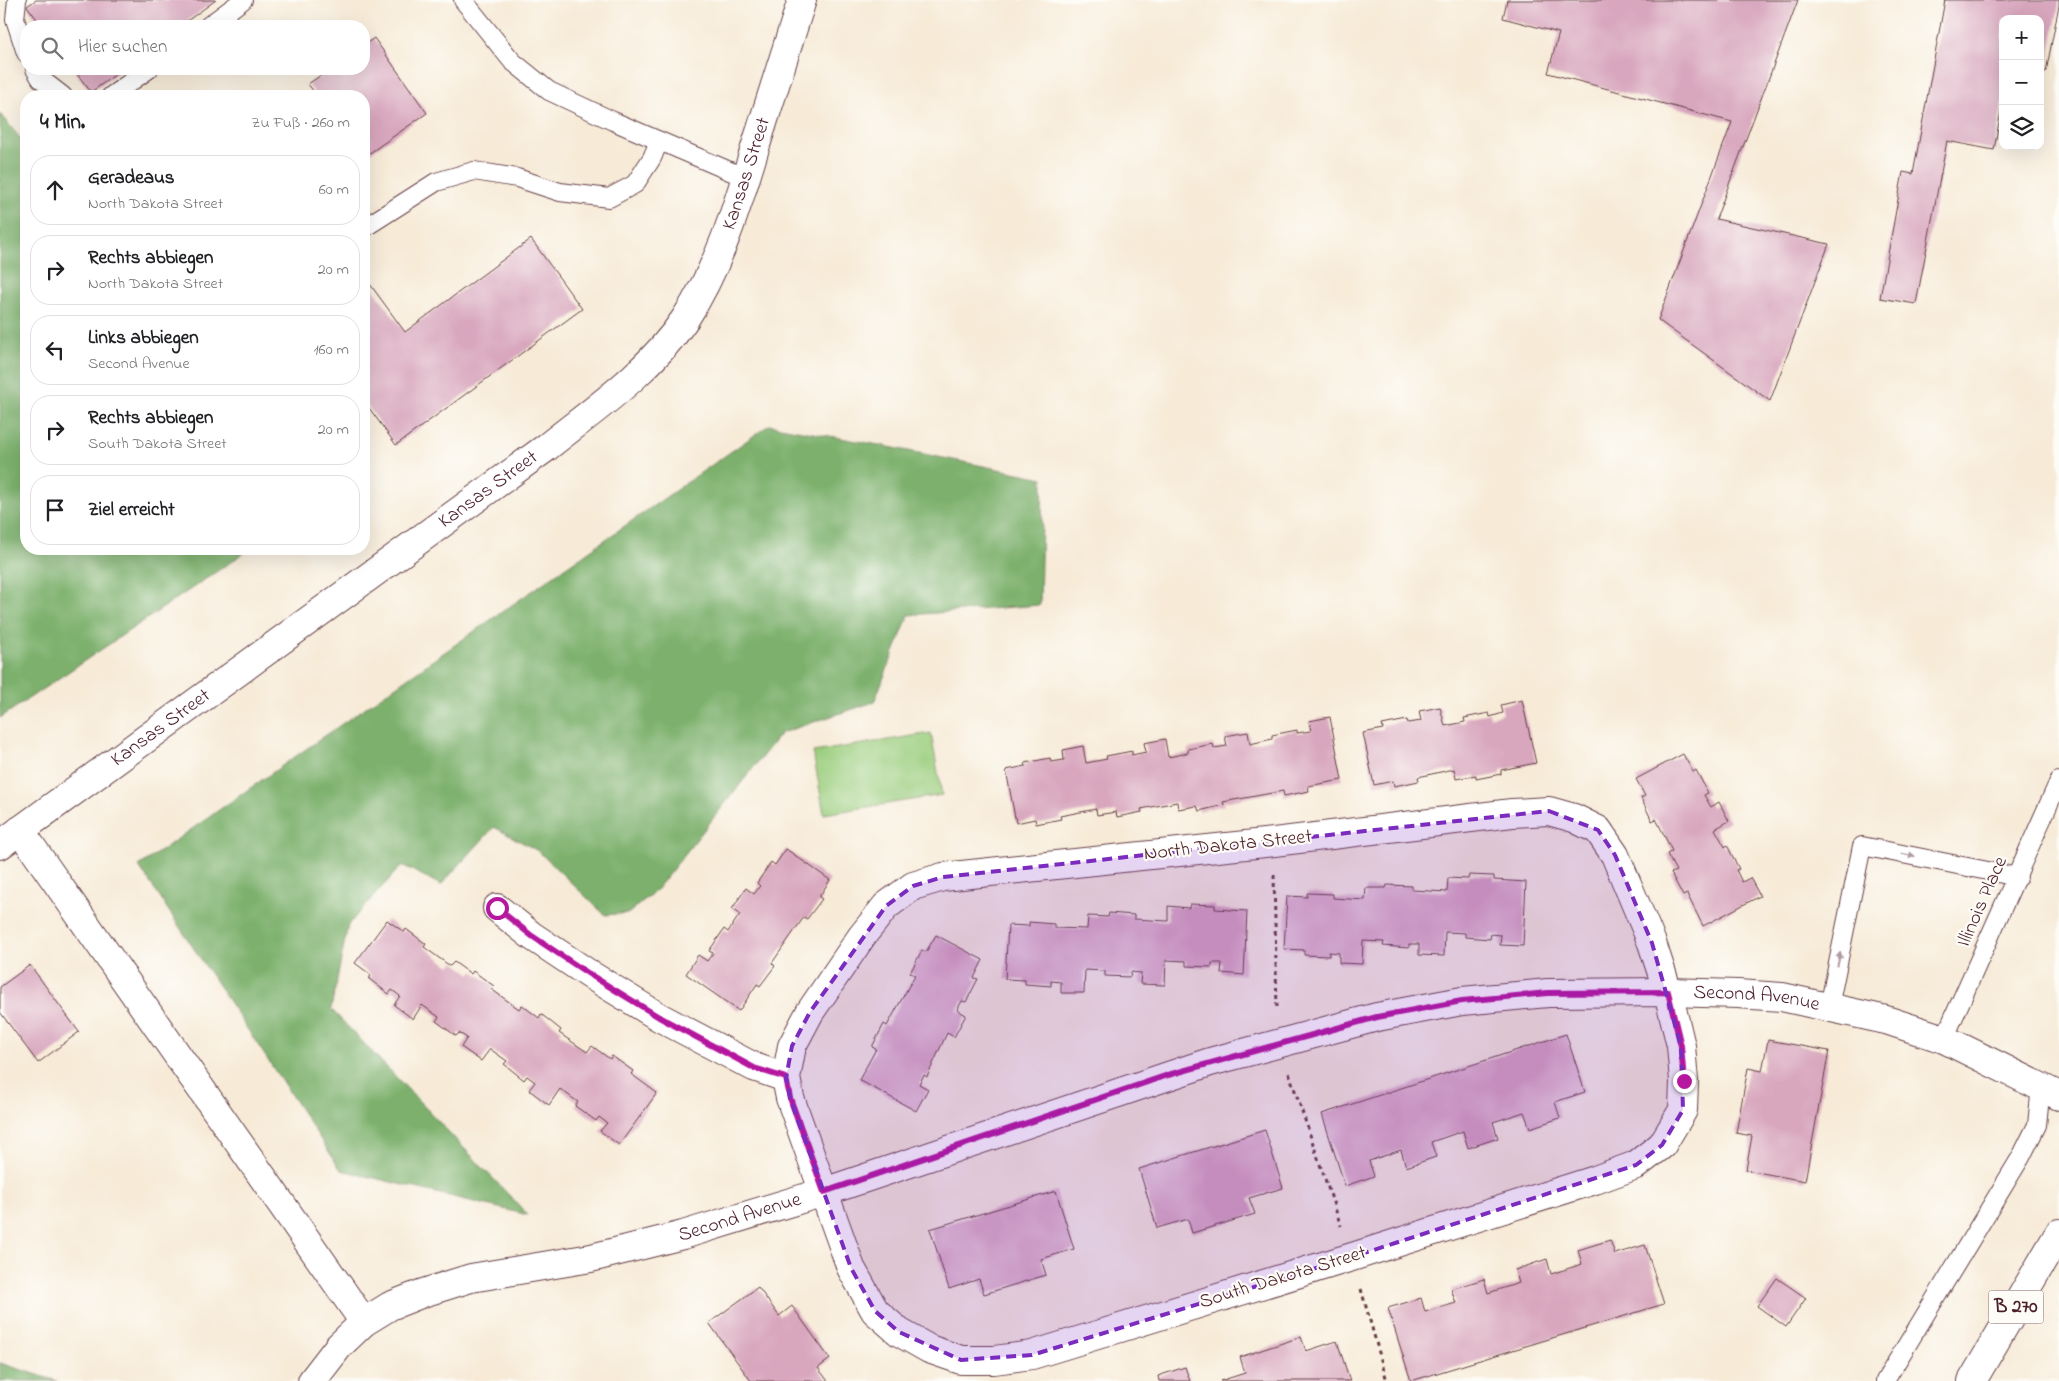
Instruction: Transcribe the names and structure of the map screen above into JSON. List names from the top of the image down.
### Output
{
  "streets": {
    "street": [
      "Kansas Street",
      "North Dakota Street",
      "Second Avenue",
      "South Dakota Street",
      "B 270"
    ],
    "lane": ["Illinois Place"]
  },
  "crossings": [
    ["North Dakota Street", "Second Avenue"],
    ["North Dakota Street", "South Dakota Street"],
    ["Illinois Place", "Second Avenue"],
    ["Second Avenue", "South Dakota Street"]
  ],
  "page": {
    "map_buttons": ["+", "−"],
    "search": "Hier suchen",
    "heading": ["4 Min.", "Zu Fuß · 260 m"],
    "list": [
      ["Geradeaus", "North Dakota Street", "60 m"],
      ["Rechts abbiegen", "North Dakota Street", "20 m"],
      ["Links abbiegen", "Second Avenue", "160 m"],
      ["Rechts abbiegen", "South Dakota Street", "20 m"],
      "Ziel erreicht"
    ]
  }
}
